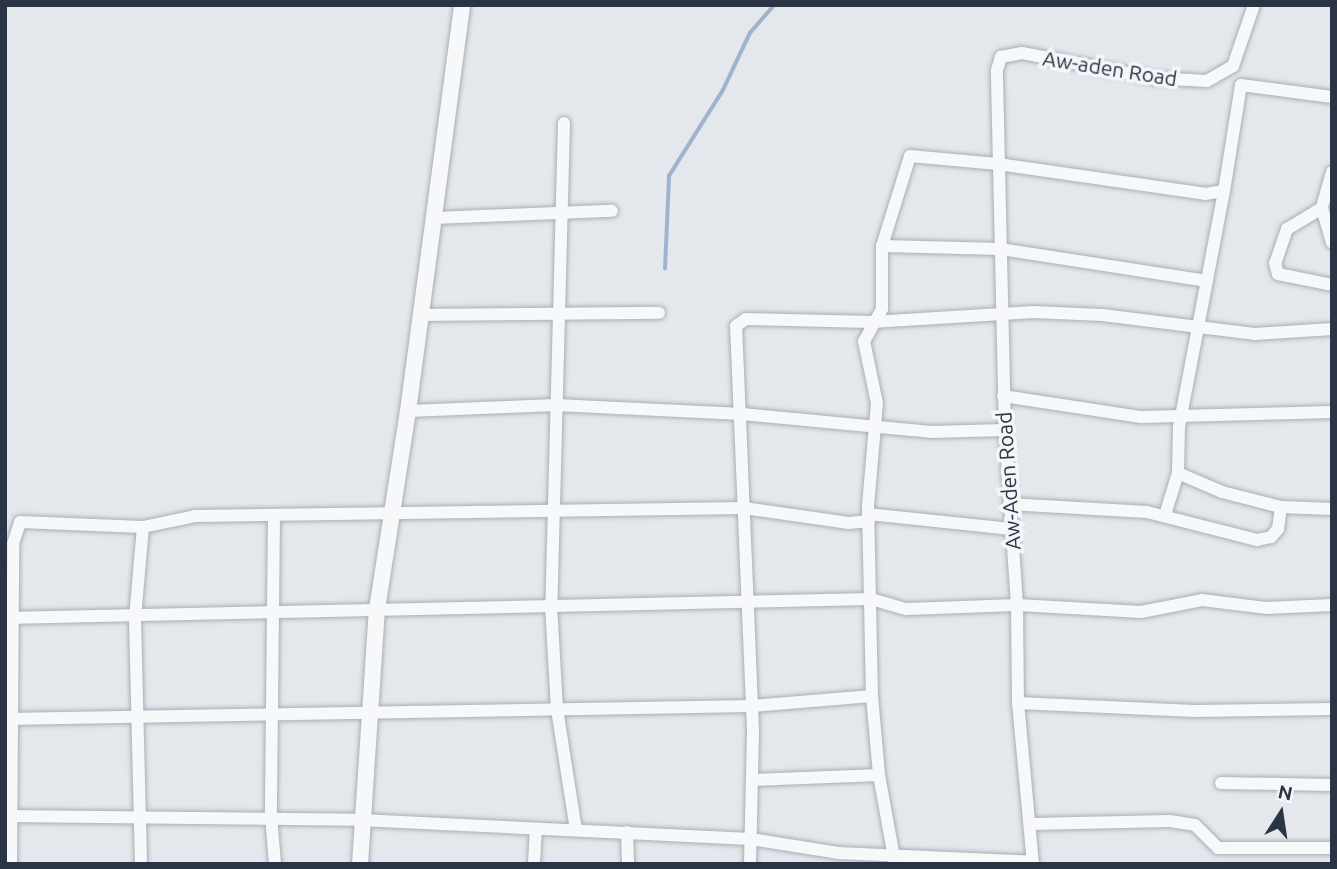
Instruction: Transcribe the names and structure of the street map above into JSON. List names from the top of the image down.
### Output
{
  "streets": {
    "street": ["Aw-aden Road", "Aw-Aden Road"]
  },
  "crossings": [
    ["Aw-aden Road", "Aw-Aden Road"]
  ],
  "north": "top"
}
